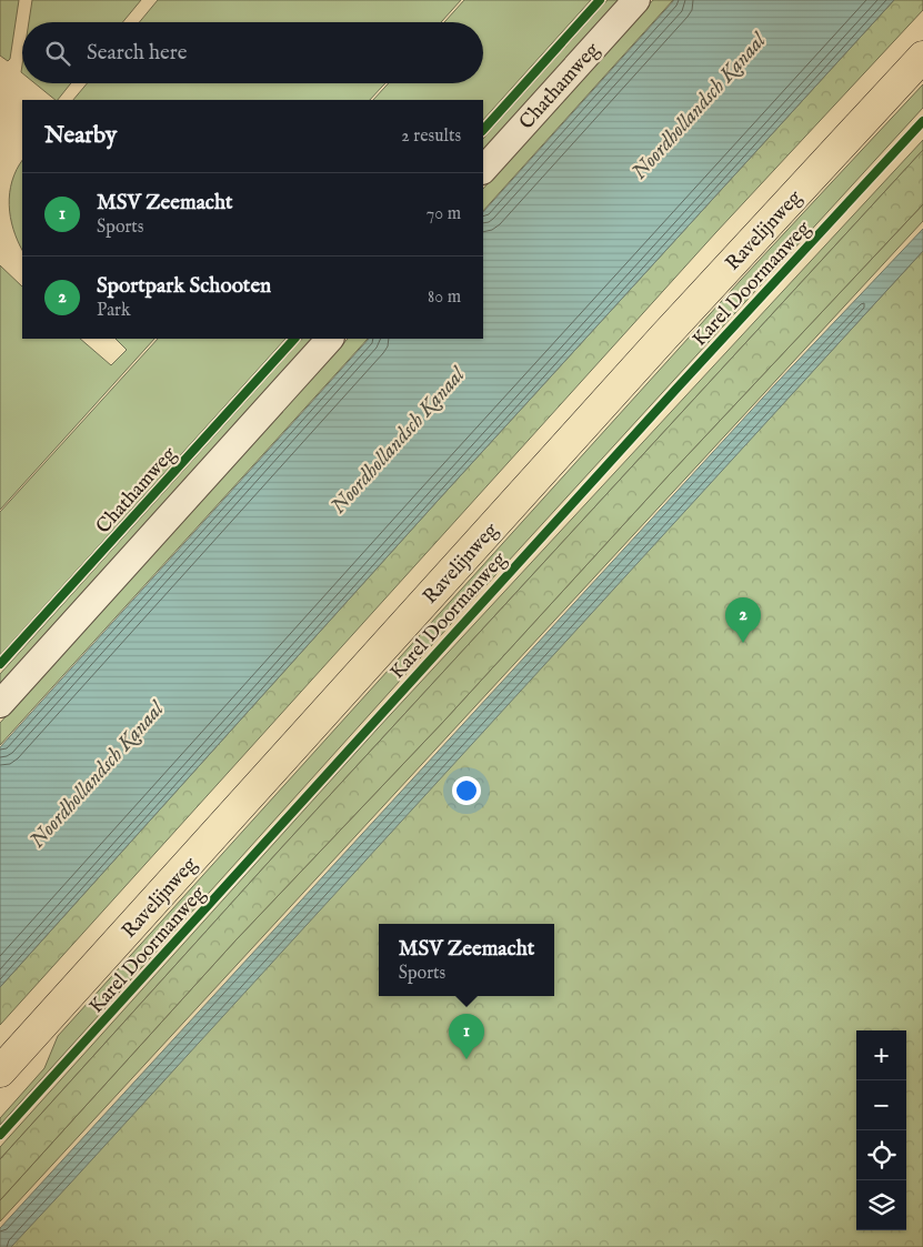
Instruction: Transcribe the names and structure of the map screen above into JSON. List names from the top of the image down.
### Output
{
  "streets": {
    "main road": ["Ravelijnweg"],
    "street": ["Chathamweg"],
    "cycle path": ["Karel Doormanweg"]
  },
  "water": ["Noordhollandsch Kanaal"],
  "page": {
    "search": "Search here",
    "heading": ["Nearby", "2 results"],
    "list": [
      {
        "mark": "1",
        "name": "MSV Zeemacht",
        "note": "Sports",
        "value": "70 m"
      },
      {
        "mark": "2",
        "name": "Sportpark Schooten",
        "note": "Park",
        "value": "80 m"
      }
    ],
    "pins": ["2", "1"],
    "popup": ["MSV Zeemacht", "Sports"],
    "map_buttons": ["+", "−"]
  }
}
